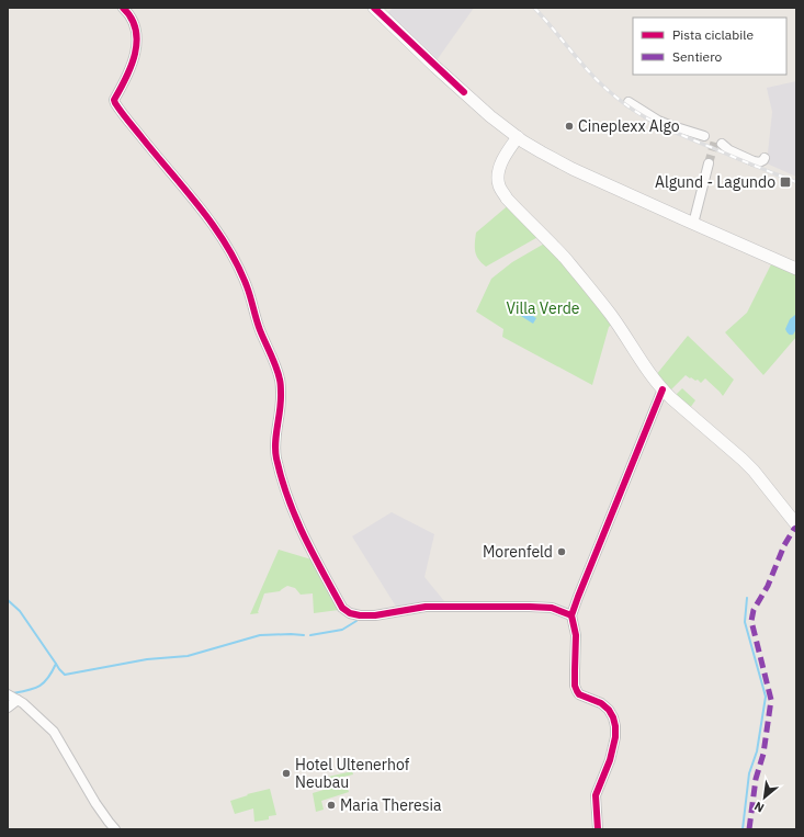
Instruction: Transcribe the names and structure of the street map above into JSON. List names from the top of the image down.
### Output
{
  "parks": ["Villa Verde"],
  "places": {
    "other": [
      "Cineplexx Algo",
      "Morenfeld",
      "Hotel Ultenerhof Neubau",
      "Maria Theresia"
    ],
    "transit": ["Algund - Lagundo"]
  },
  "legend": ["Pista ciclabile", "Sentiero"],
  "north": "bottom left"
}
